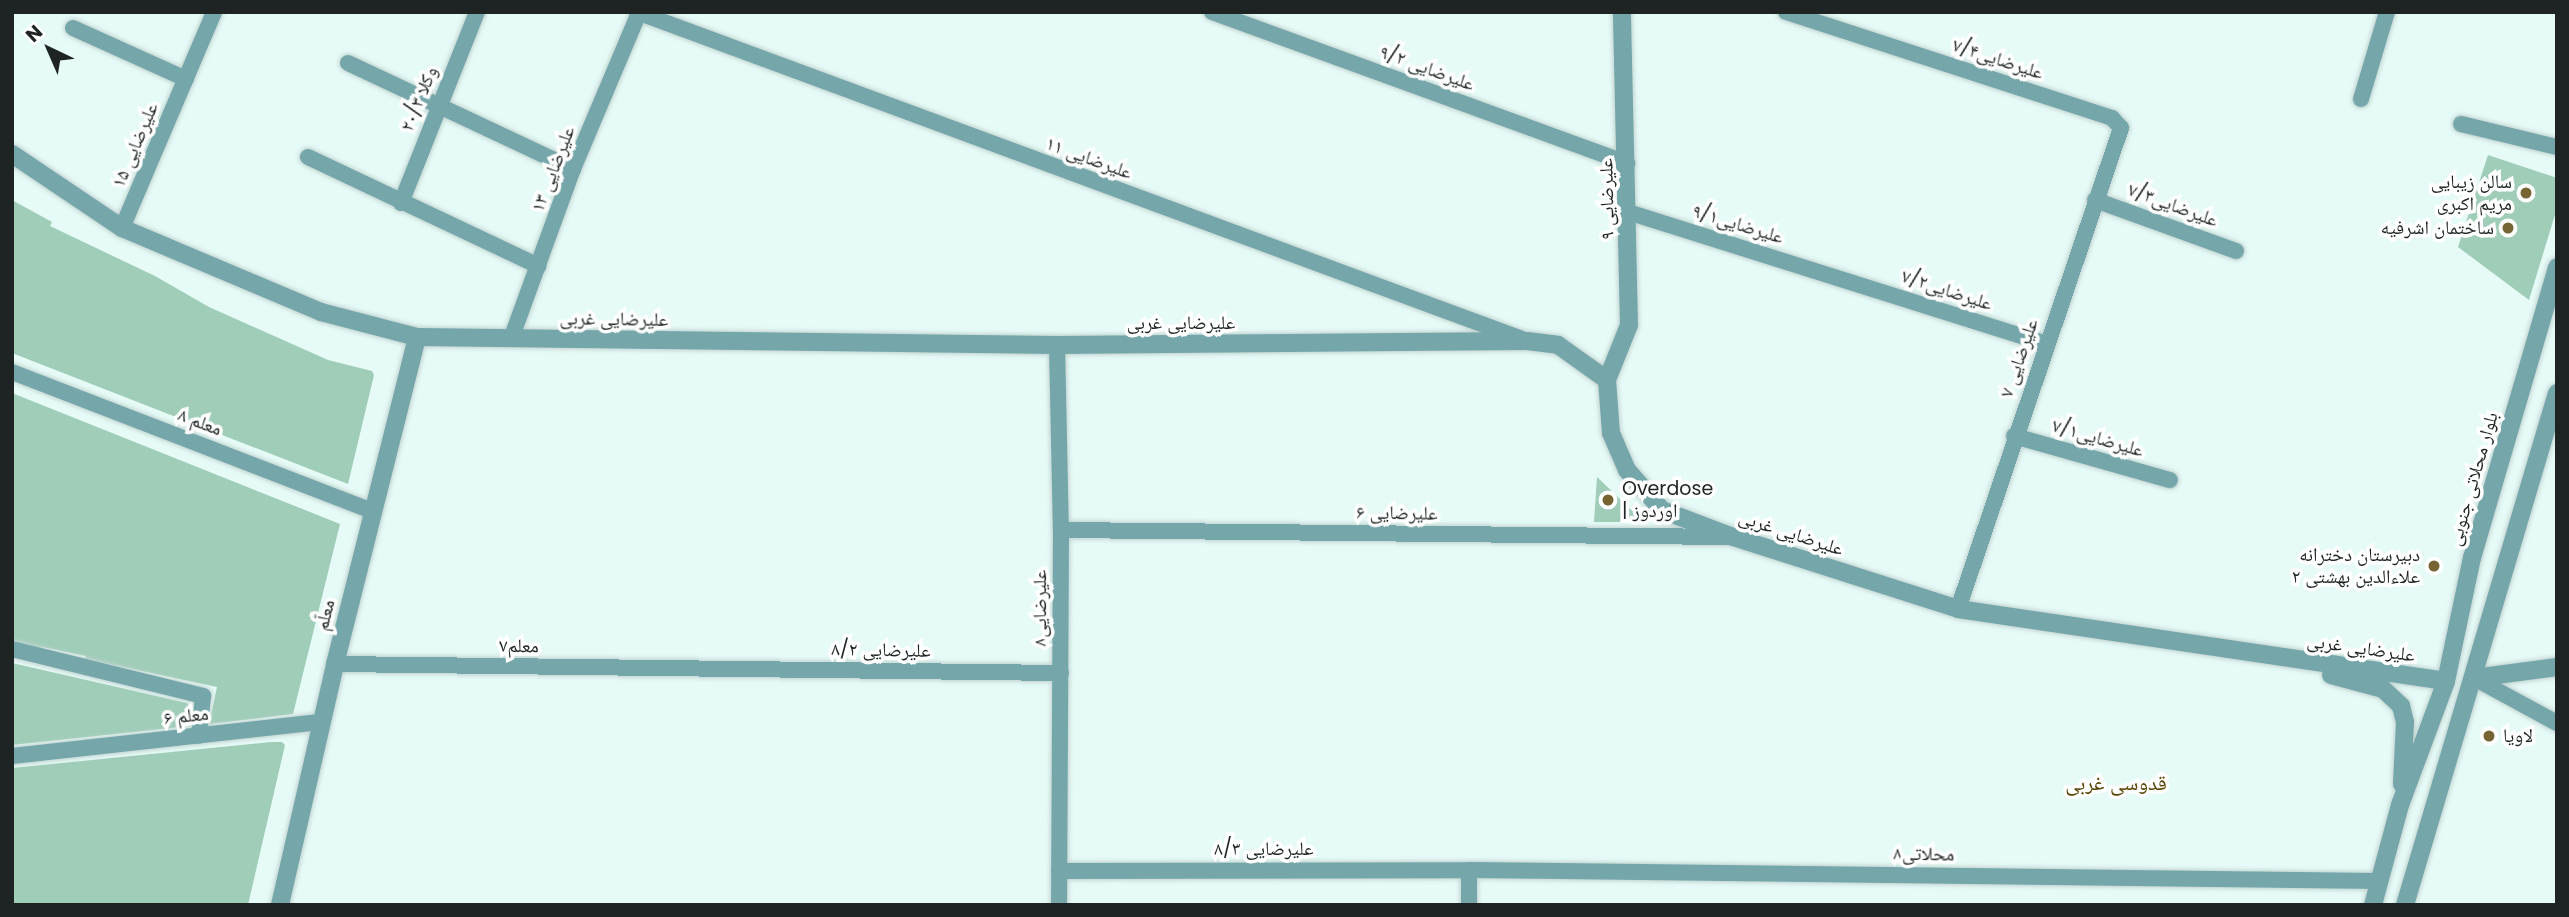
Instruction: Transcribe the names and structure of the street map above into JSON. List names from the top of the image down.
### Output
{
  "streets": {
    "street": [
      "علیرضایی۷/۴",
      "۹/۲ علیرضایی",
      "وکلا ۲۰/۳",
      "۱۵ علیرضایی",
      "۱۱ علیرضایی",
      "۱۳ علیرضایی",
      "۹ علیرضایی",
      "علیرضایی۷/۳",
      "علیرضایی۹/۱",
      "علیرضایی۷/۲",
      "علیرضایی غربی",
      "۷ علیرضایی",
      "۸ معلم",
      "علیرضایی۷/۱",
      "بلوار محلاتی جنوبی",
      "۶ علیرضایی",
      "علیرضایی۸",
      "معلّم",
      "معلم۷",
      "علیرضایی ۸/۲",
      "۶ معلم",
      "۸/۳ علیرضایی",
      "محلاتی۸"
    ]
  },
  "crossings": [
    ["علیرضایی۷/۴", "۷ علیرضایی"],
    ["۹/۲ علیرضایی", "۹ علیرضایی"],
    ["۱۵ علیرضایی", "علیرضایی غربی"],
    ["۱۱ علیرضایی", "۱۳ علیرضایی"],
    ["۱۱ علیرضایی", "علیرضایی غربی"],
    ["۱۳ علیرضایی", "علیرضایی غربی"],
    ["۹ علیرضایی", "علیرضایی۹/۱"],
    ["۹ علیرضایی", "علیرضایی غربی"],
    ["علیرضایی۷/۳", "۷ علیرضایی"],
    ["علیرضایی۹/۱", "علیرضایی۷/۲"],
    ["علیرضایی۷/۲", "۷ علیرضایی"],
    ["علیرضایی غربی", "۷ علیرضایی"],
    ["علیرضایی غربی", "بلوار محلاتی جنوبی"],
    ["علیرضایی غربی", "۶ علیرضایی"],
    ["علیرضایی غربی", "علیرضایی۸"],
    ["علیرضایی غربی", "معلّم"],
    ["۷ علیرضایی", "علیرضایی۷/۱"],
    ["۸ معلم", "معلّم"],
    ["بلوار محلاتی جنوبی", "محلاتی۸"],
    ["۶ علیرضایی", "علیرضایی۸"],
    ["علیرضایی۸", "علیرضایی ۸/۲"],
    ["علیرضایی۸", "۸/۳ علیرضایی"],
    ["معلّم", "معلم۷"],
    ["معلّم", "۶ معلم"],
    ["معلم۷", "علیرضایی ۸/۲"],
    ["۸/۳ علیرضایی", "محلاتی۸"]
  ],
  "districts": ["قدوسی غربی"],
  "places": [
    "سالن زیبایی مریم اکبری",
    "ساختمان اشرفیه",
    "Overdose | اوردوز",
    "دبیرستان دخترانه علاءالدین بهشتی ۲",
    "لاویا"
  ],
  "north": "top left"
}
